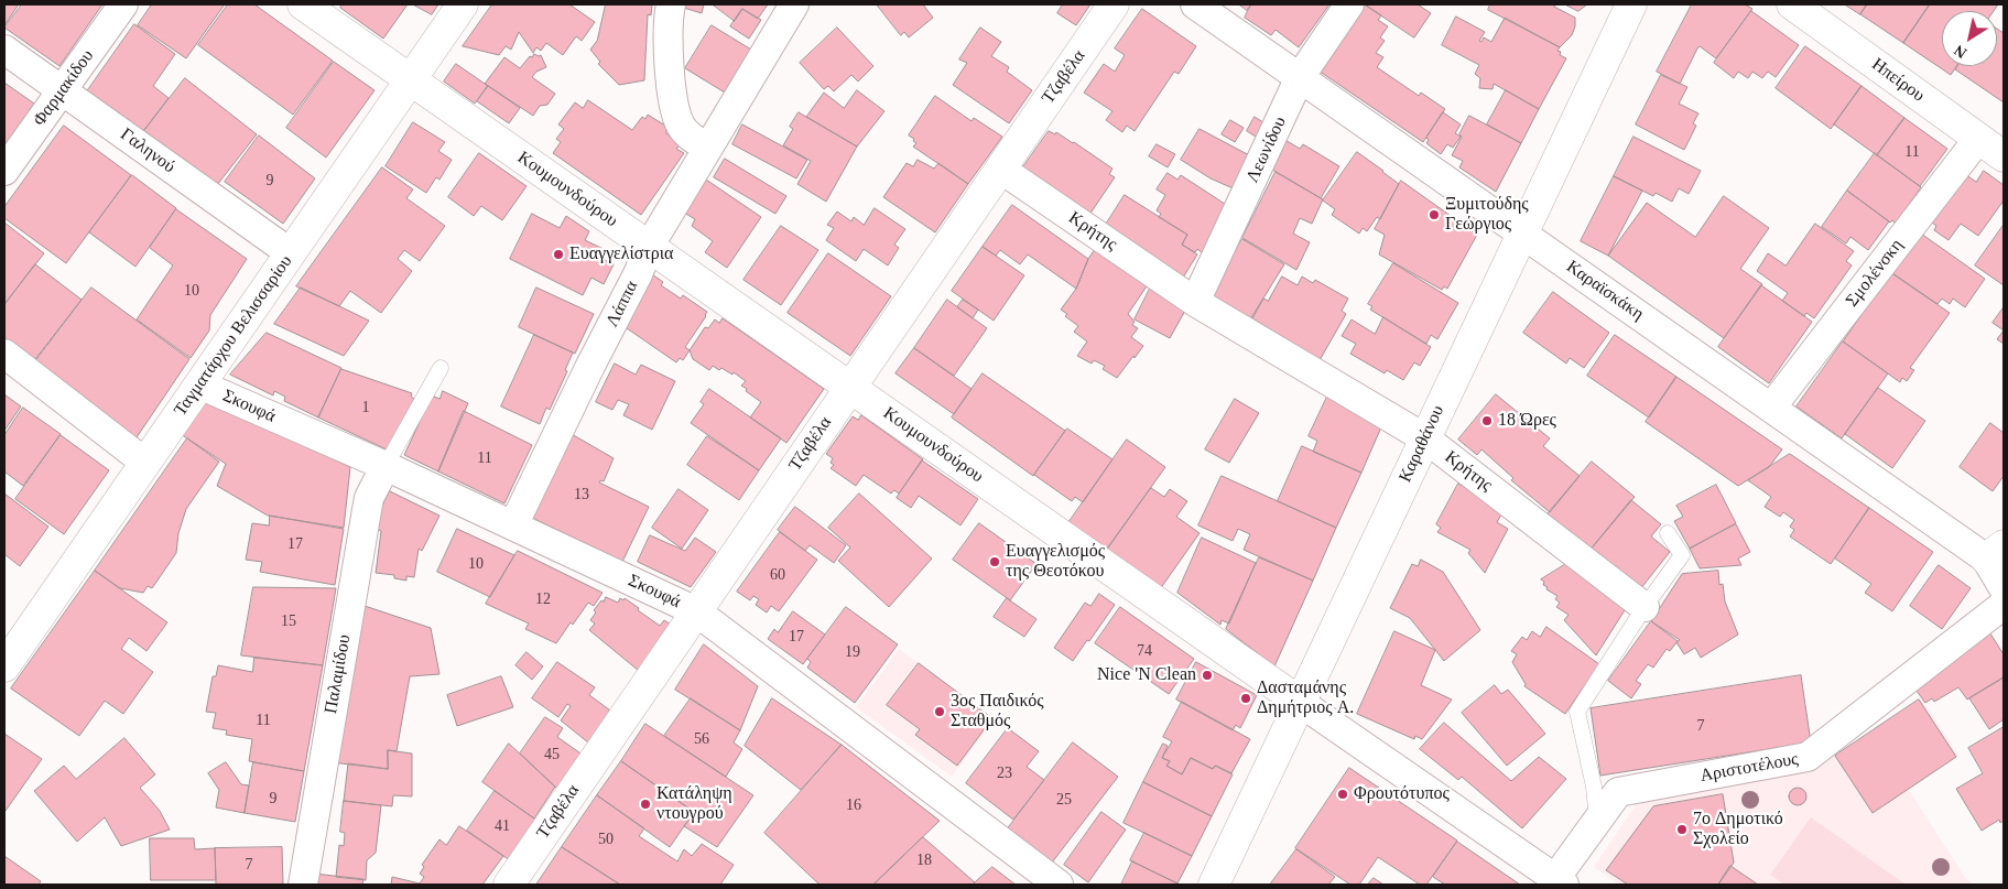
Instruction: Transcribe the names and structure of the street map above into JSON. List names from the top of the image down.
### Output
{
  "streets": {
    "street": [
      "Τζαβέλα",
      "Ηπείρου",
      "Φαρμακίδου",
      "Λεωνίδου",
      "Γαληνού",
      "Κουμουνδούρου",
      "Κρήτης",
      "Σμολένσκη",
      "Καραϊσκάκη",
      "Λάππα",
      "Ταγματάρχου Βελισσαρίου",
      "Σκουφά",
      "Καραθάνου",
      "Παλαμίδου",
      "Αριστοτέλους"
    ]
  },
  "crossings": [
    ["Τζαβέλα", "Κουμουνδούρου"],
    ["Τζαβέλα", "Κρήτης"],
    ["Τζαβέλα", "Σκουφά"],
    ["Ηπείρου", "Σμολένσκη"],
    ["Φαρμακίδου", "Γαληνού"],
    ["Λεωνίδου", "Κρήτης"],
    ["Λεωνίδου", "Καραϊσκάκη"],
    ["Γαληνού", "Ταγματάρχου Βελισσαρίου"],
    ["Κουμουνδούρου", "Λάππα"],
    ["Κουμουνδούρου", "Ταγματάρχου Βελισσαρίου"],
    ["Κουμουνδούρου", "Καραθάνου"],
    ["Κουμουνδούρου", "Αριστοτέλους"],
    ["Κρήτης", "Καραθάνου"],
    ["Σμολένσκη", "Καραϊσκάκη"],
    ["Καραϊσκάκη", "Καραθάνου"],
    ["Λάππα", "Σκουφά"],
    ["Ταγματάρχου Βελισσαρίου", "Σκουφά"],
    ["Σκουφά", "Παλαμίδου"]
  ],
  "places": [
    "Ξυμιτούδης Γεώργιος",
    "Ευαγγελίστρια",
    "18 Ώρες",
    "Ευαγγελισμός της Θεοτόκου",
    "Nice 'N Clean",
    "Δασταμάνης Δημήτριος Α.",
    "3ος Παιδικός Σταθμός",
    "Φρουτότυπος",
    "Κατάληψη ντουγρού",
    "7ο Δημοτικό Σχολείο"
  ],
  "house_numbers": [
    "11",
    "9",
    "10",
    "1",
    "11",
    "13",
    "17",
    "10",
    "60",
    "12",
    "15",
    "17",
    "74",
    "19",
    "11",
    "7",
    "56",
    "45",
    "23",
    "9",
    "25",
    "16",
    "41",
    "50",
    "18",
    "7"
  ],
  "north": "bottom left"
}
